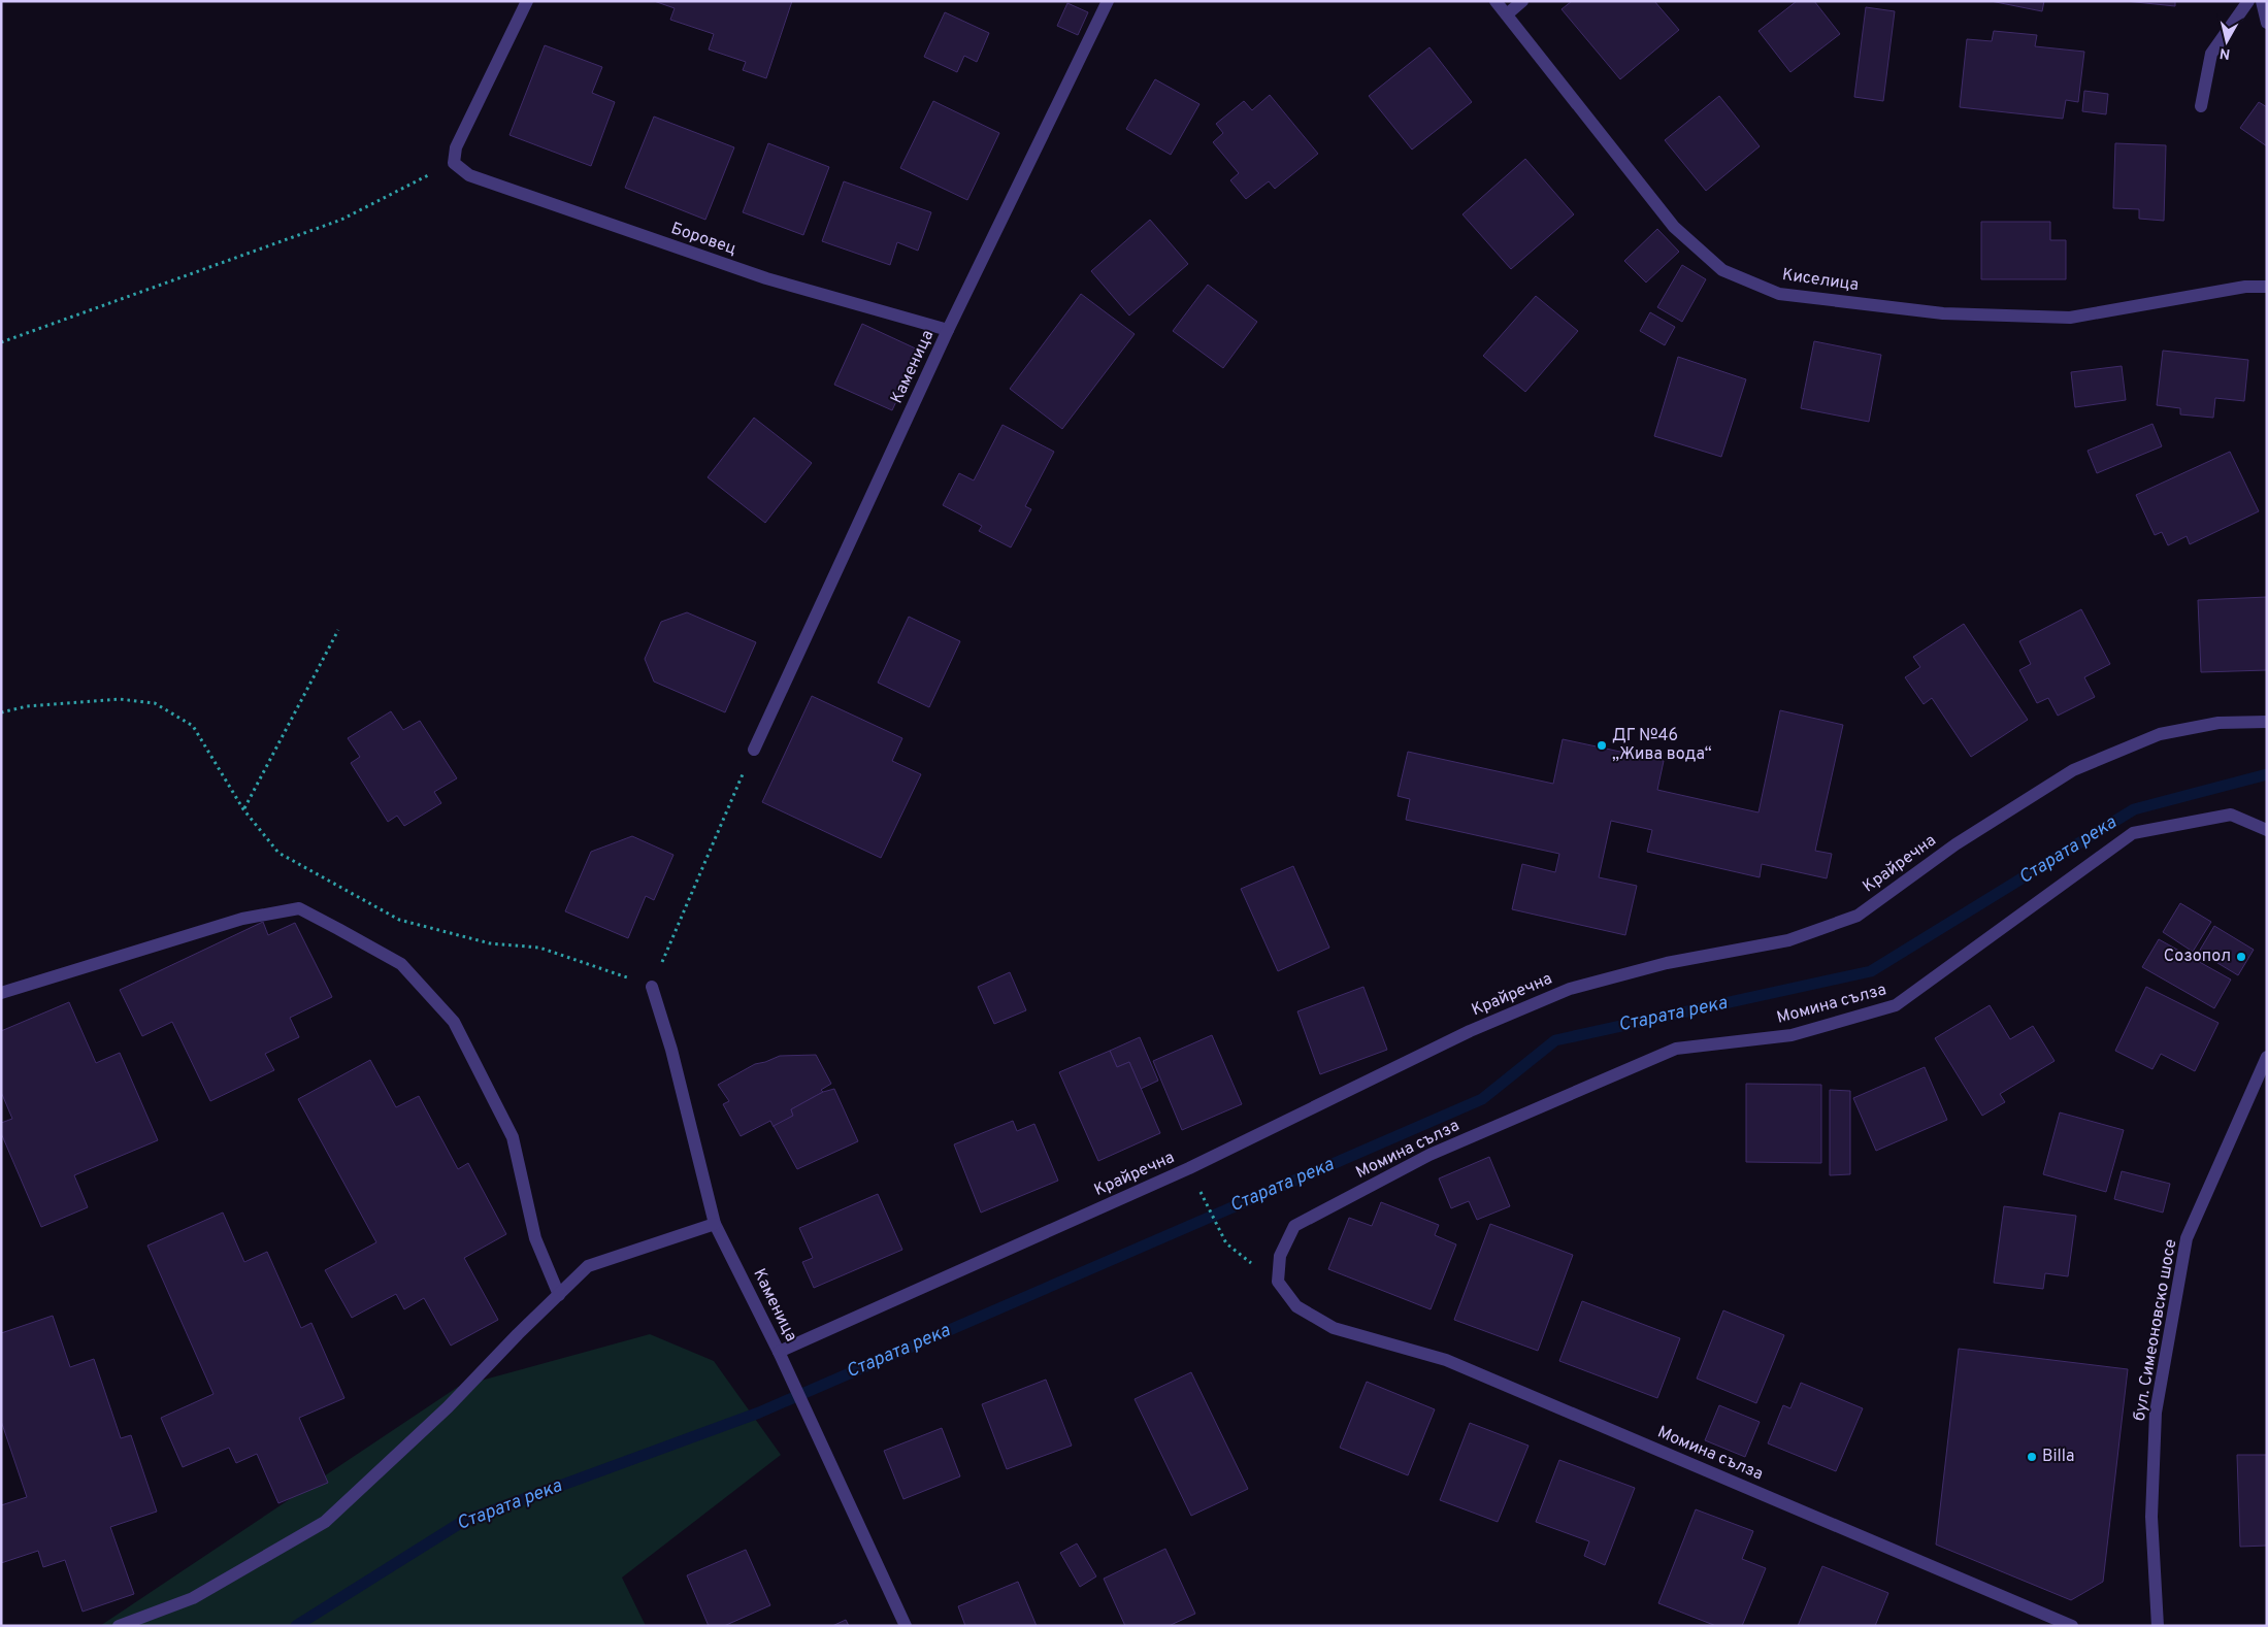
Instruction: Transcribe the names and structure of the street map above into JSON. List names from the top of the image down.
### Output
{
  "streets": {
    "street": [
      "Боровец",
      "Киселица",
      "Каменица",
      "Крайречна",
      "Момина сълза",
      "бул. Симеоновско шосе"
    ]
  },
  "crossings": [
    ["Боровец", "Каменица"],
    ["Каменица", "Крайречна"]
  ],
  "water": ["Старата река"],
  "places": ["ДГ №46 „Жива вода“", "Созопол", "Billa"],
  "north": "bottom"
}
